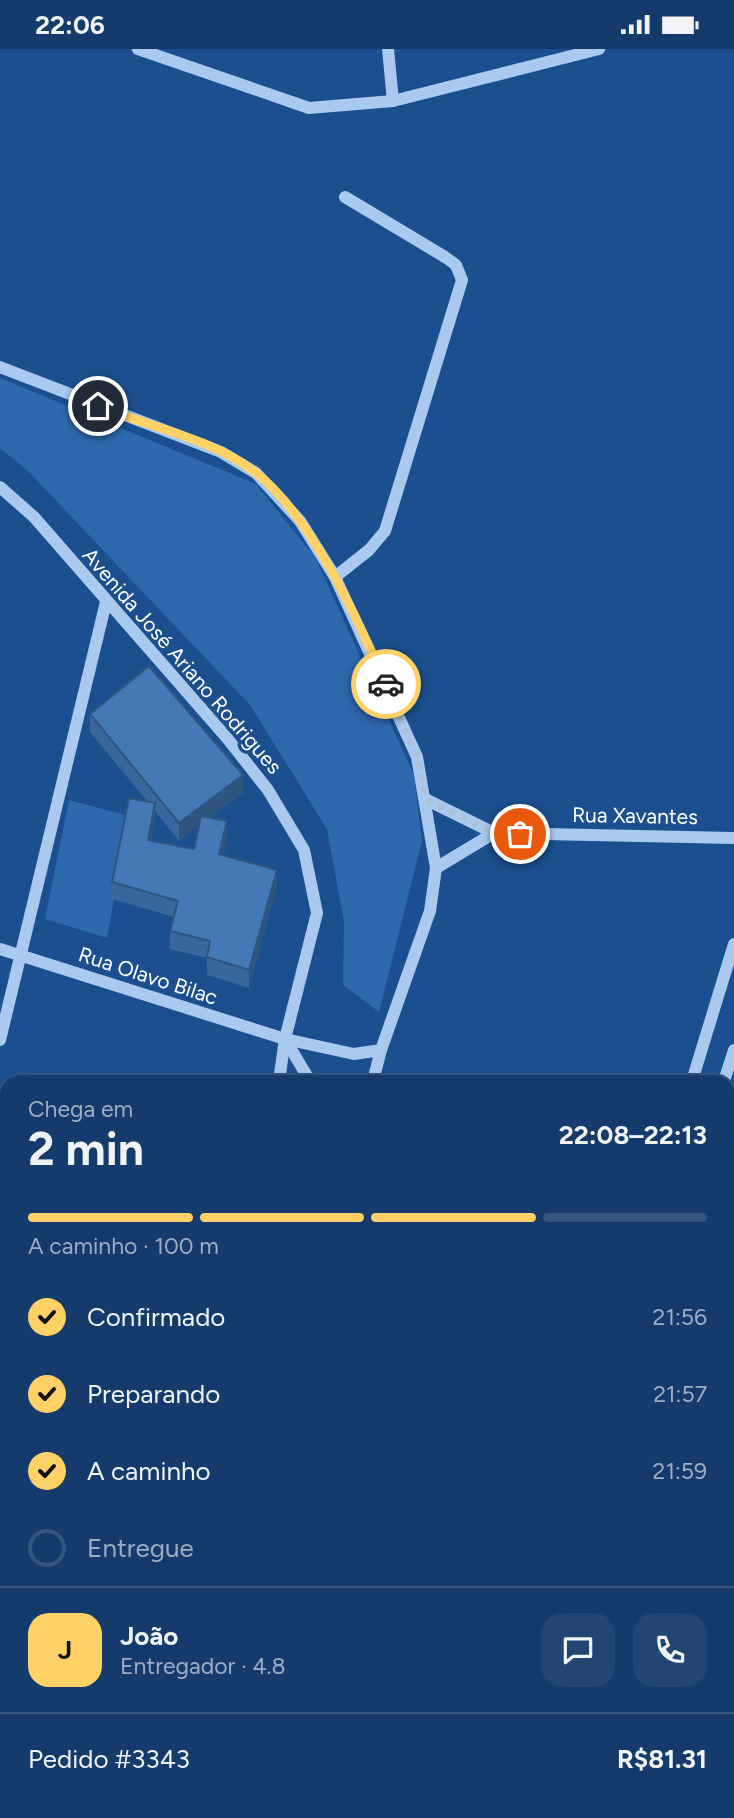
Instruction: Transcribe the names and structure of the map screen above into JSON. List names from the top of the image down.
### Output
{
  "streets": {
    "street": ["Avenida José Ariano Rodrigues", "Rua Xavantes", "Rua Olavo Bilac"]
  },
  "crossings": [
    ["Avenida José Ariano Rodrigues", "Rua Olavo Bilac"]
  ],
  "page": {
    "status": "22:06",
    "heading": ["2 min", "Chega em", "22:08–22:13"],
    "panel": [
      "João",
      "Entregador · 4.8",
      "Pedido #3343",
      "R$81.31"
    ],
    "bar": "A caminho · 100 m",
    "list": [
      ["Confirmado", "21:56"],
      ["Preparando", "21:57"],
      ["A caminho", "21:59"],
      "Entregue"
    ],
    "round": "J"
  }
}
